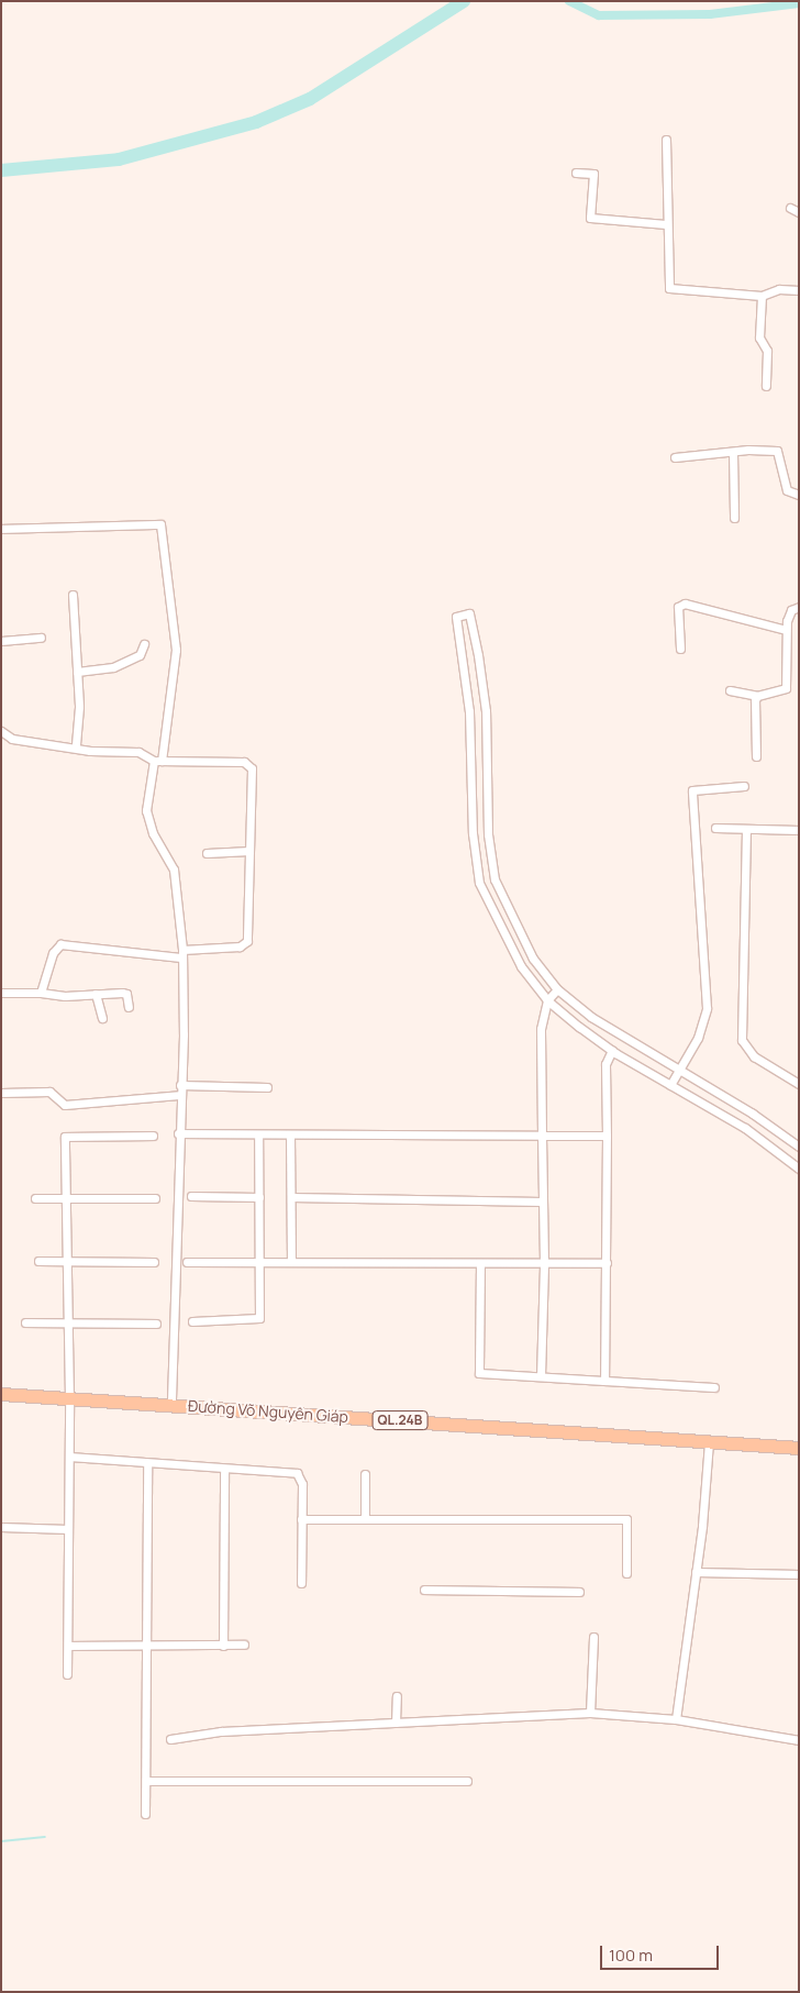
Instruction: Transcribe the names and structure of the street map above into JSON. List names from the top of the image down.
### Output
{
  "streets": {
    "main road": ["Đường Võ Nguyên Giáp", "QL.24B"]
  },
  "scale_bar": "100 m"
}
